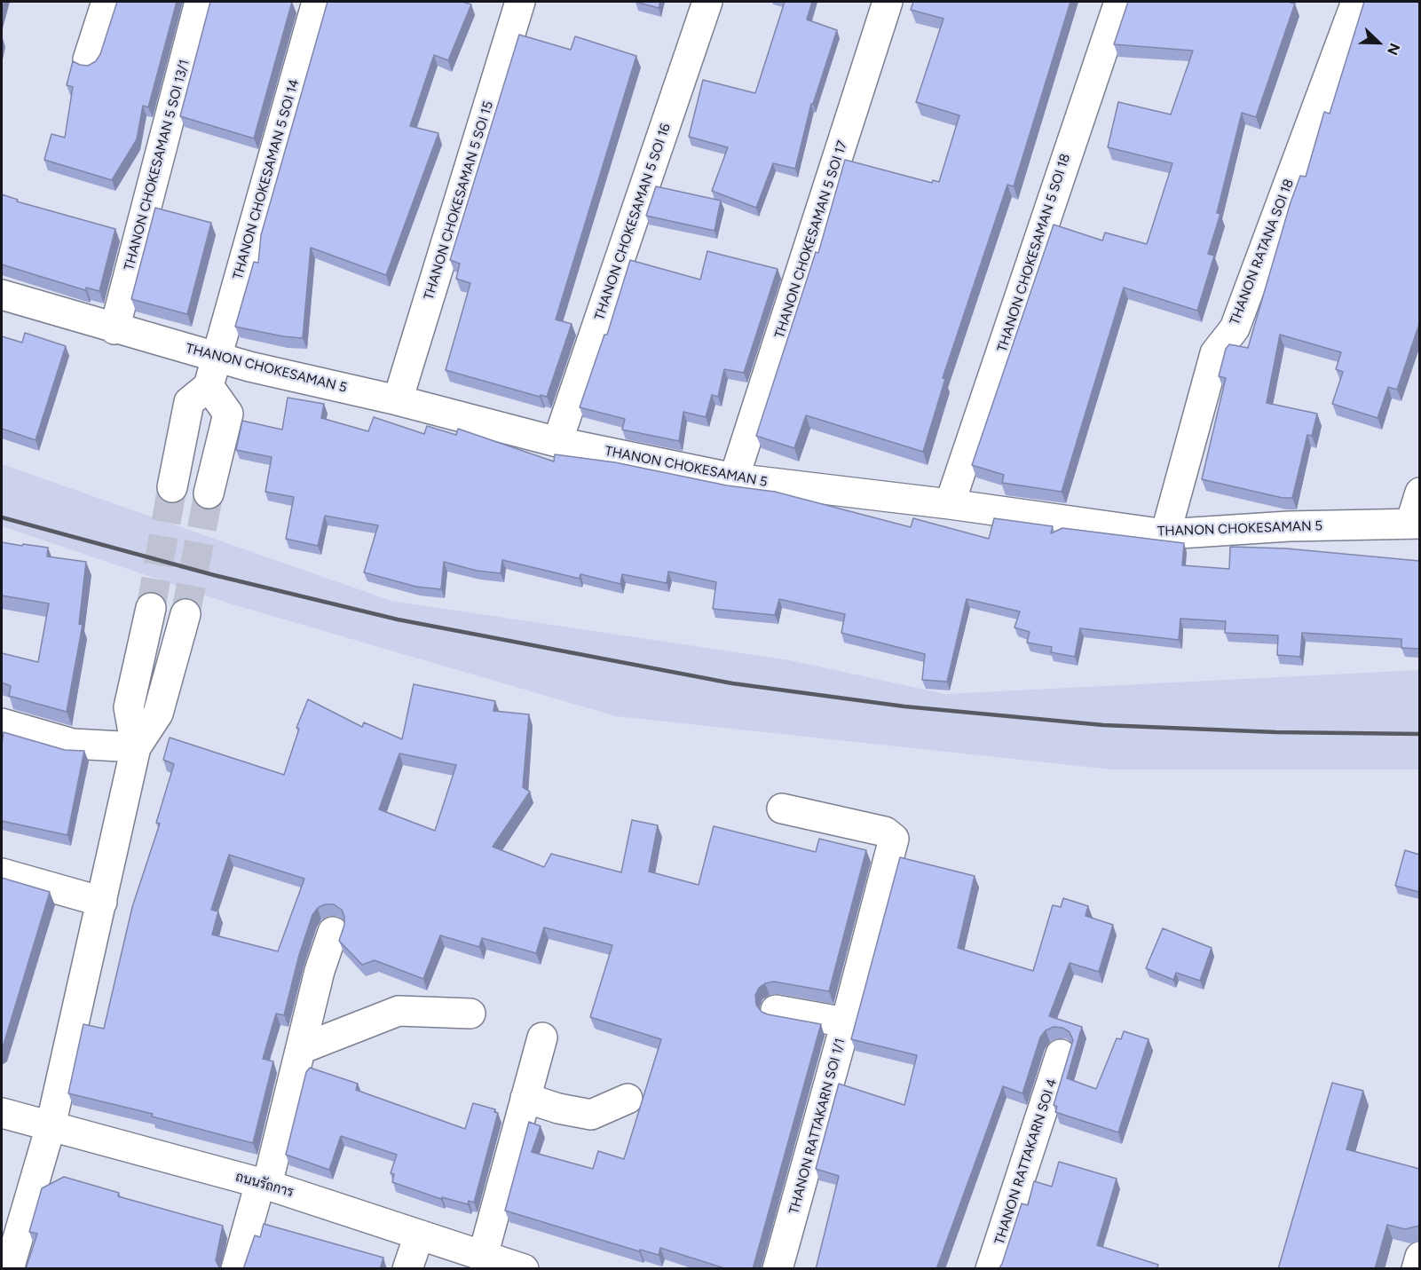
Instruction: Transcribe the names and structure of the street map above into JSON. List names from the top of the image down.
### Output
{
  "streets": {
    "street": [
      "THANON CHOKESAMAN 5 SOI 13/1",
      "THANON CHOKESAMAN 5 SOI 14",
      "THANON CHOKESAMAN 5 SOI 15",
      "THANON CHOKESAMAN 5 SOI 16",
      "THANON CHOKESAMAN 5 SOI 17",
      "THANON RATANA SOI 18",
      "THANON CHOKESAMAN 5 SOI 18",
      "THANON CHOKESAMAN 5",
      "THANON RATTAKARN SOI 1/1",
      "THANON RATTAKARN SOI 4",
      "ถนนรัถการ"
    ]
  },
  "crossings": [
    ["THANON CHOKESAMAN 5 SOI 13/1", "THANON CHOKESAMAN 5"],
    ["THANON CHOKESAMAN 5 SOI 14", "THANON CHOKESAMAN 5"],
    ["THANON CHOKESAMAN 5 SOI 15", "THANON CHOKESAMAN 5"],
    ["THANON CHOKESAMAN 5 SOI 16", "THANON CHOKESAMAN 5"],
    ["THANON CHOKESAMAN 5 SOI 17", "THANON CHOKESAMAN 5"],
    ["THANON RATANA SOI 18", "THANON CHOKESAMAN 5"],
    ["THANON CHOKESAMAN 5 SOI 18", "THANON CHOKESAMAN 5"]
  ],
  "north": "bottom right"
}
